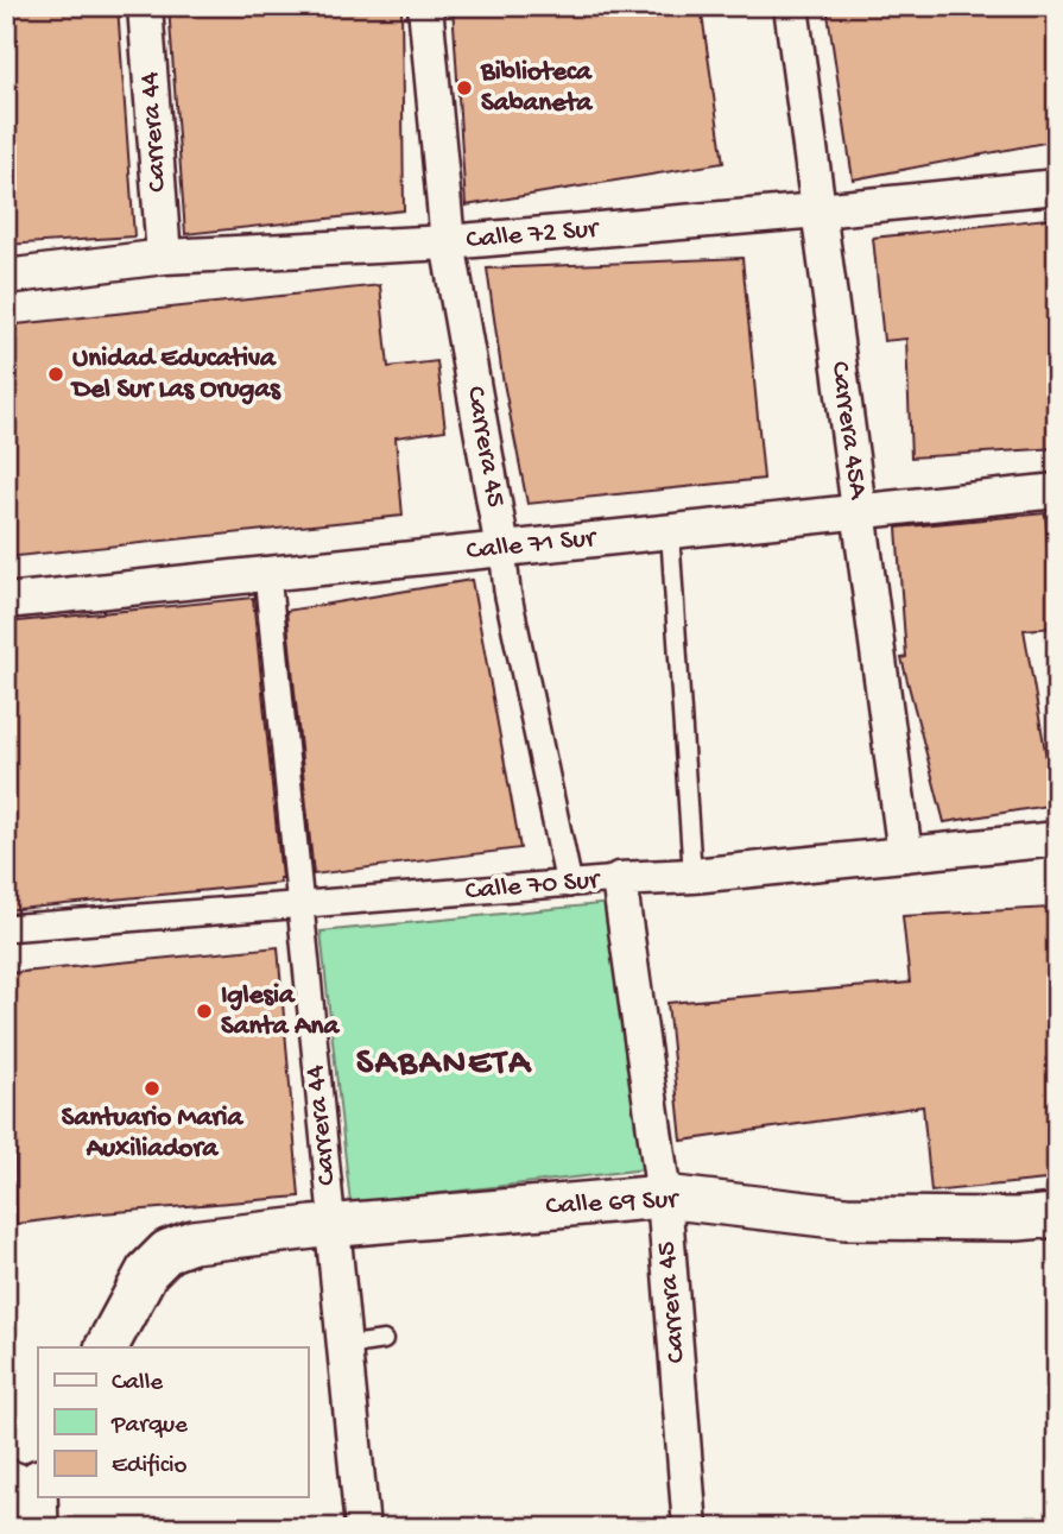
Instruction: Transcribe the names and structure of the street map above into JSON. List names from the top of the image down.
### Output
{
  "streets": {
    "street": [
      "Carrera 44",
      "Calle 72 Sur",
      "Carrera 45A",
      "Carrera 45",
      "Calle 71 Sur",
      "Calle 70 Sur",
      "Calle 69 Sur"
    ]
  },
  "crossings": [
    ["Carrera 44", "Calle 72 Sur"],
    ["Carrera 44", "Calle 71 Sur"],
    ["Carrera 44", "Calle 70 Sur"],
    ["Carrera 44", "Calle 69 Sur"],
    ["Calle 72 Sur", "Carrera 45A"],
    ["Calle 72 Sur", "Carrera 45"],
    ["Carrera 45A", "Calle 71 Sur"],
    ["Carrera 45A", "Calle 70 Sur"],
    ["Carrera 45", "Calle 71 Sur"],
    ["Carrera 45", "Calle 70 Sur"],
    ["Carrera 45", "Calle 69 Sur"]
  ],
  "districts": ["SABANETA"],
  "places": [
    "Biblioteca Sabaneta",
    "Unidad Educativa Del Sur Las Orugas",
    "Iglesia Santa Ana",
    "Santuario Maria Auxiliadora"
  ],
  "legend": ["Calle", "Parque", "Edificio"]
}
